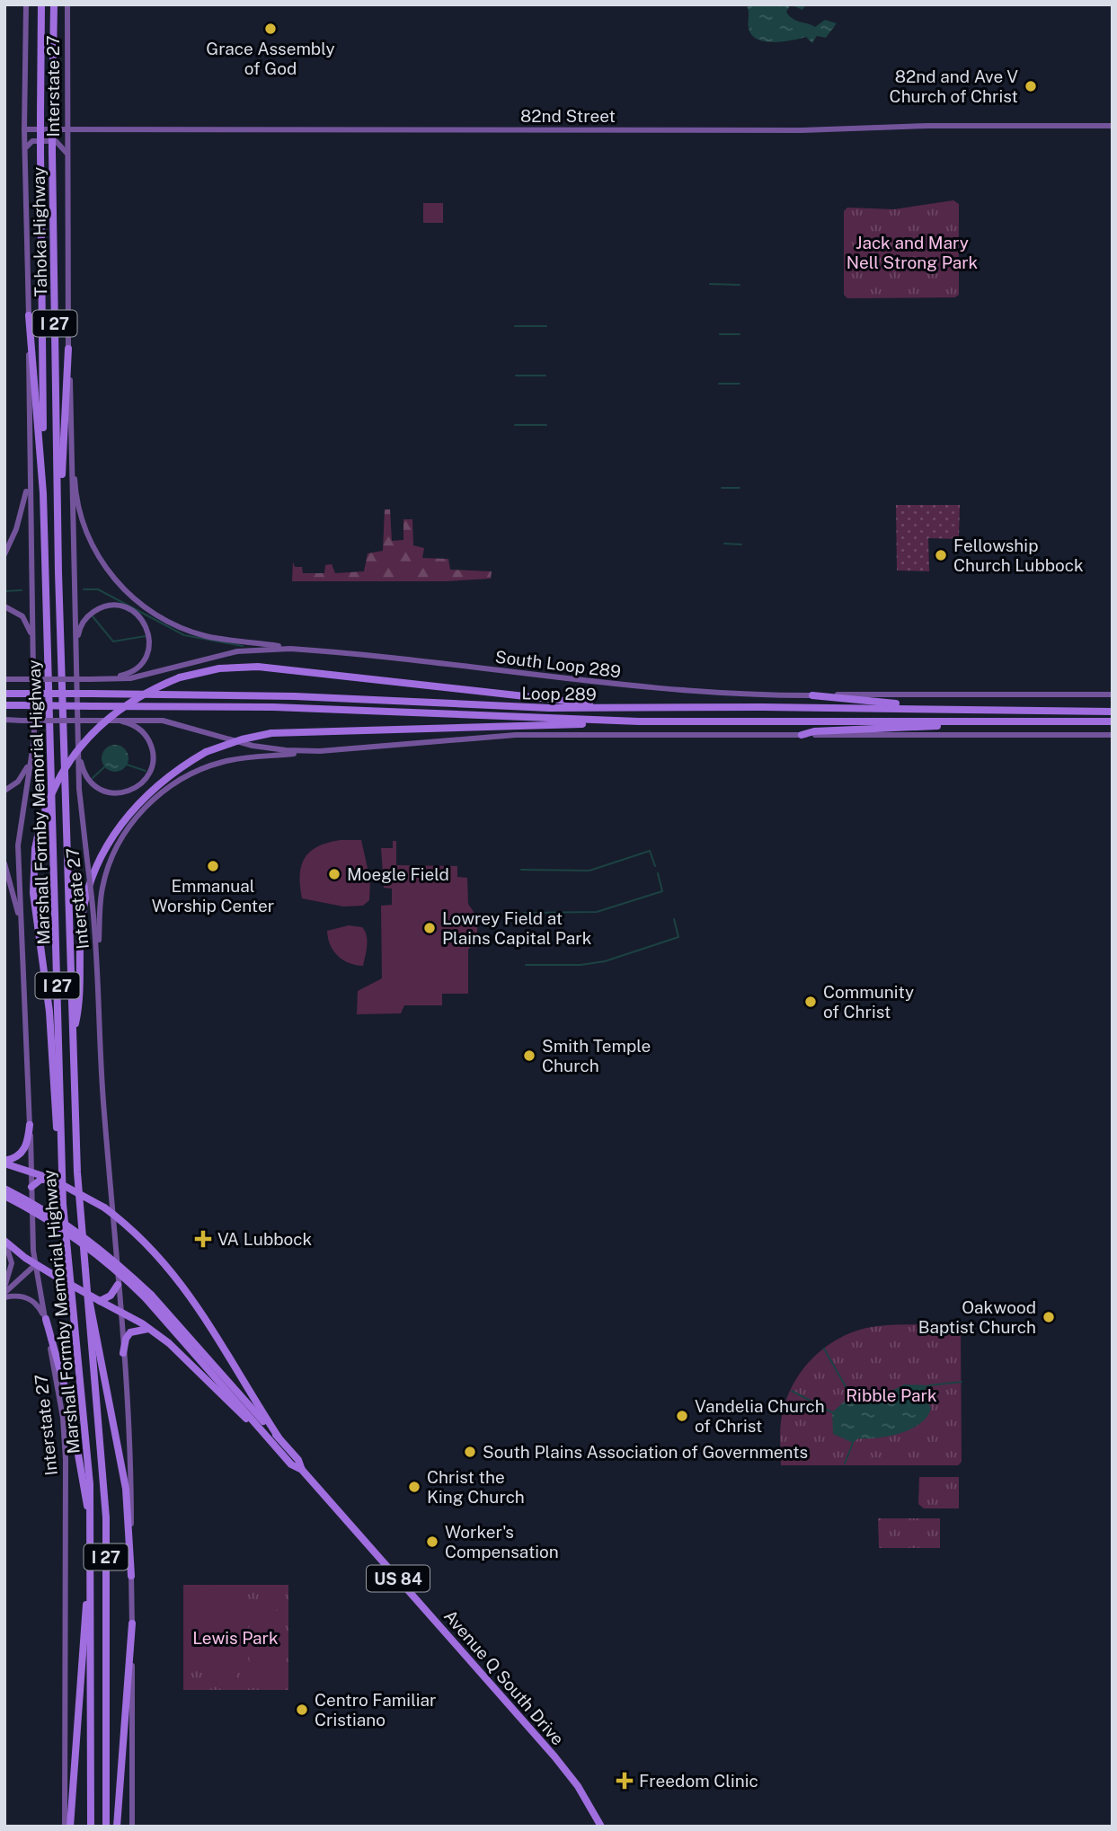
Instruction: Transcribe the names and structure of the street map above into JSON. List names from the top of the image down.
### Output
{
  "streets": {
    "highway": [
      "Tahoka Highway",
      "I 27",
      "Loop 289",
      "Marshall Formby Memorial Highway",
      "US 84",
      "Avenue Q South Drive"
    ],
    "main road": ["Interstate 27", "82nd Street", "South Loop 289"]
  },
  "crossings": [
    ["Interstate 27", "82nd Street"],
    ["Tahoka Highway", "Marshall Formby Memorial Highway"],
    ["US 84", "Avenue Q South Drive"]
  ],
  "parks": ["Jack and Mary Nell Strong Park", "Ribble Park", "Lewis Park"],
  "places": {
    "other": [
      "Grace Assembly of God",
      "82nd and Ave V Church of Christ",
      "Fellowship Church Lubbock",
      "Emmanual Worship Center",
      "Moegle Field",
      "Lowrey Field at Plains Capital Park",
      "Community of Christ",
      "Smith Temple Church",
      "Oakwood Baptist Church",
      "Vandelia Church of Christ",
      "South Plains Association of Governments",
      "Christ the King Church",
      "Worker's Compensation",
      "Centro Familiar Cristiano"
    ],
    "health": ["VA Lubbock", "Freedom Clinic"]
  }
}
